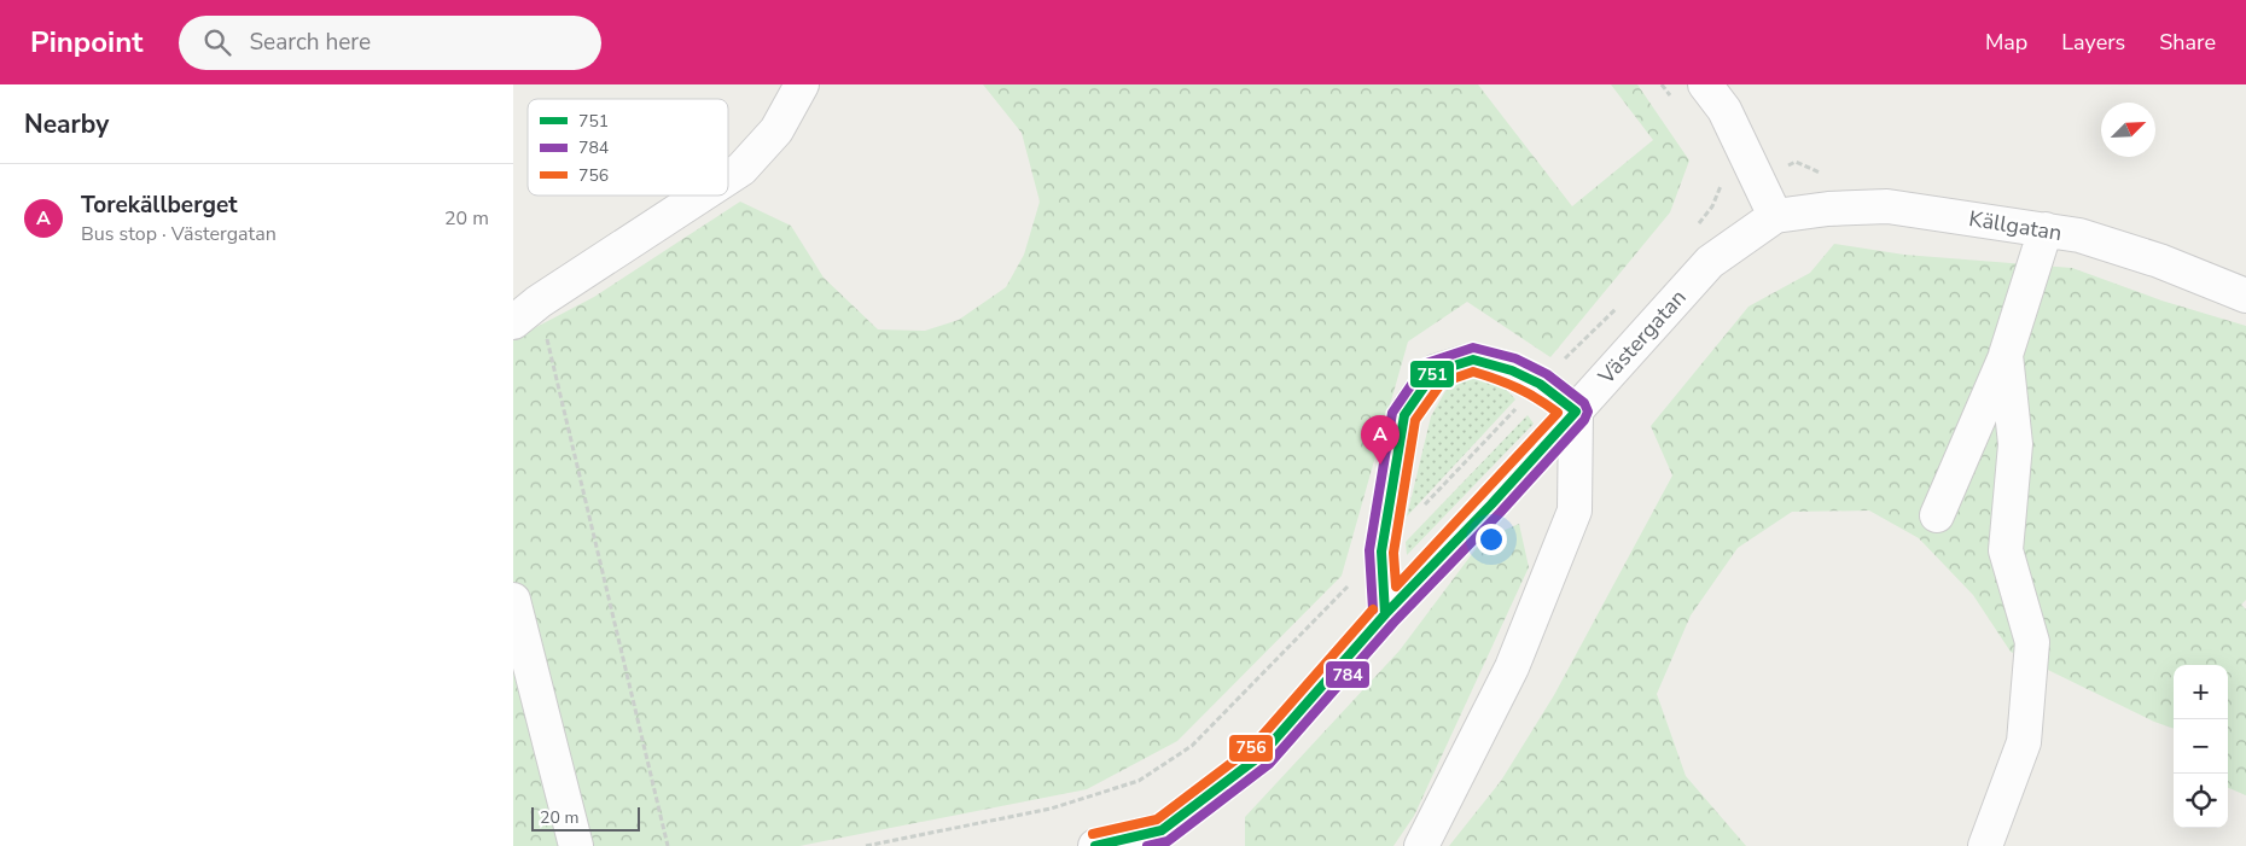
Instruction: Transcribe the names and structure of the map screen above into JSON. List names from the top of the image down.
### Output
{
  "streets": {
    "street": ["Källgatan", "Västergatan"]
  },
  "crossings": [
    ["Källgatan", "Västergatan"]
  ],
  "lines": ["transit line 784", "transit line 751", "transit line 756"],
  "legend": ["751", "784", "756"],
  "scale_bar": "20 m",
  "north": "top right",
  "page": {
    "header": "Pinpoint",
    "search": "Search here",
    "nav": ["Map", "Layers", "Share"],
    "heading": "Nearby",
    "list": [
      {
        "mark": "A",
        "name": "Torekällberget",
        "note": "Bus stop · Västergatan",
        "value": "20 m"
      }
    ],
    "pins": "A",
    "map_buttons": ["+", "−"],
    "scale": "20 m"
  }
}
